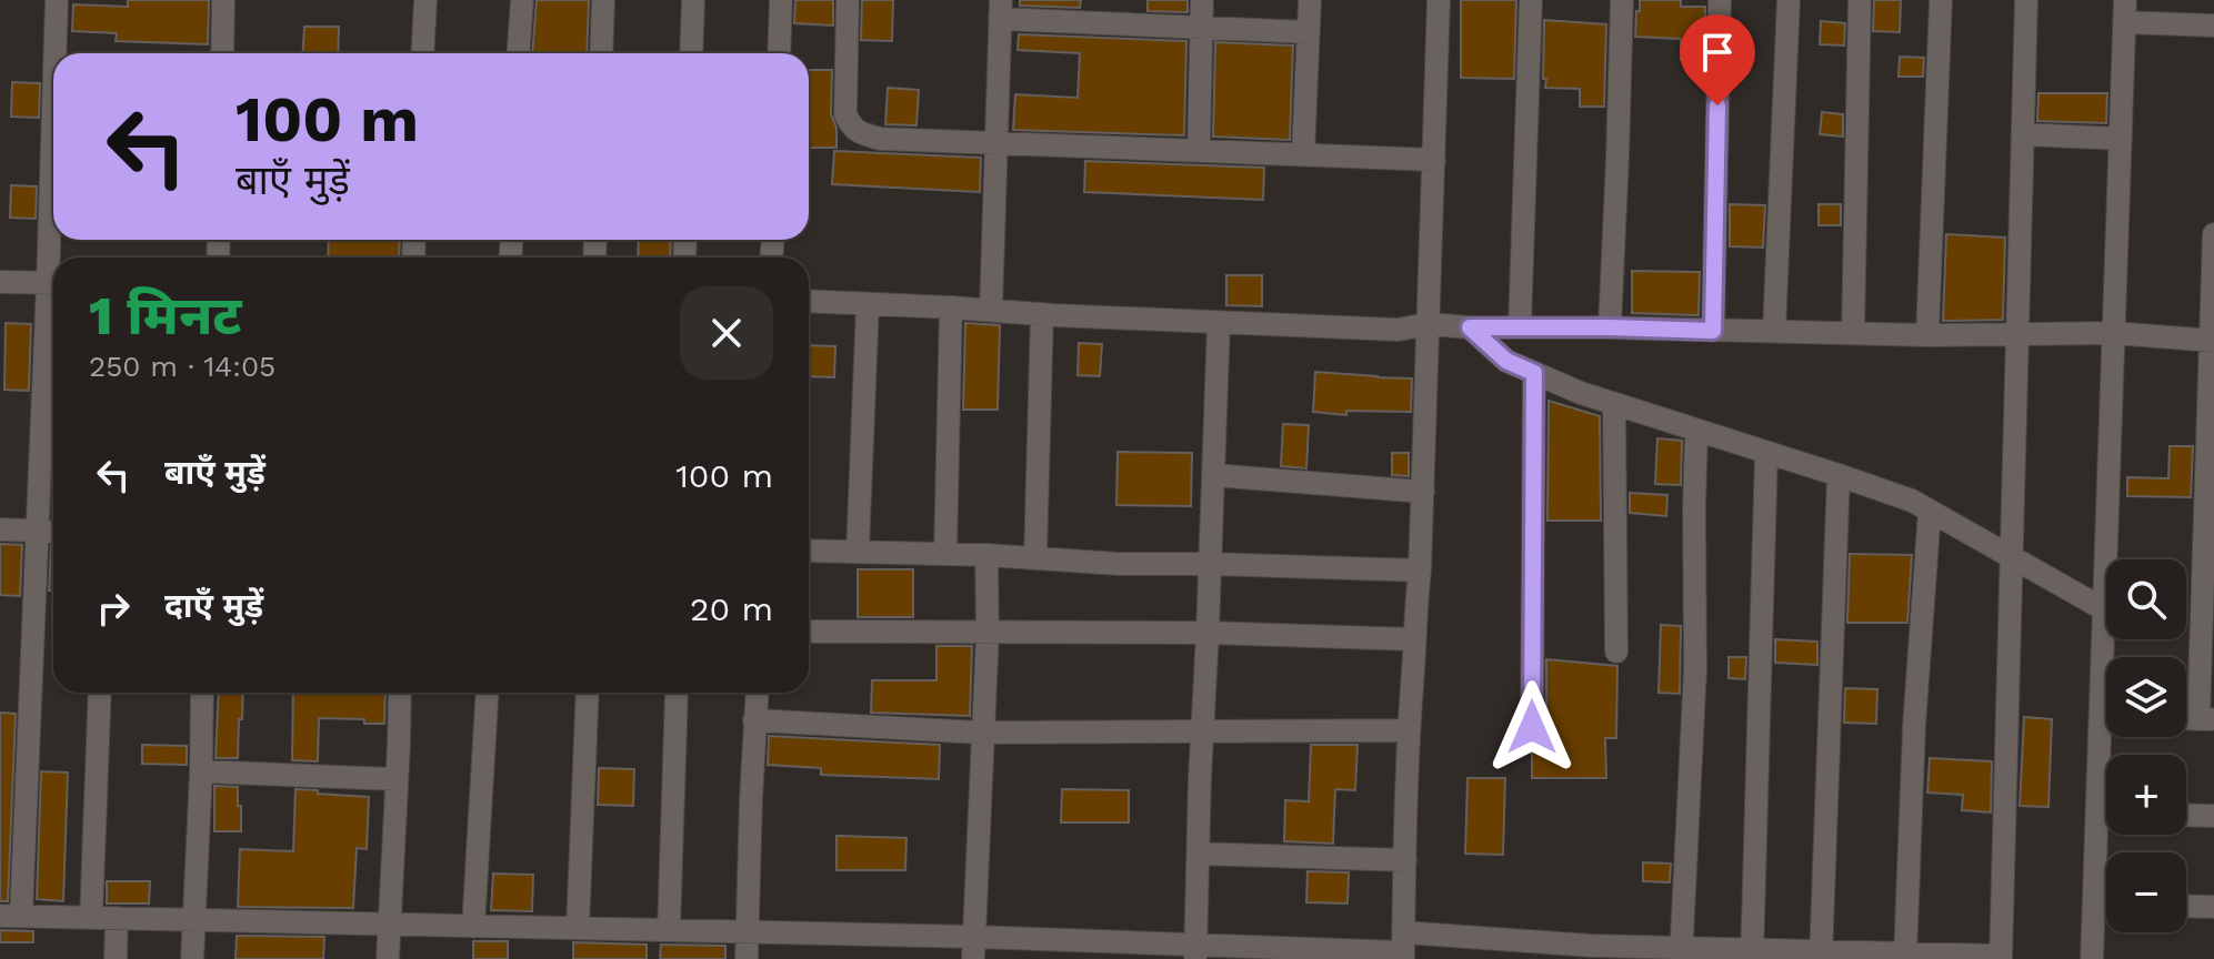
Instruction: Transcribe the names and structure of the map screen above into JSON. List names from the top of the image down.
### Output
{
  "page": {
    "turn": ["100 m", "बाएँ मुड़ें"],
    "heading": ["1 मिनट", "250 m · 14:05"],
    "list": [
      {
        "name": "बाएँ मुड़ें",
        "value": "100 m"
      },
      {
        "name": "दाएँ मुड़ें",
        "value": "20 m"
      }
    ],
    "map_buttons": ["+", "−"]
  }
}
